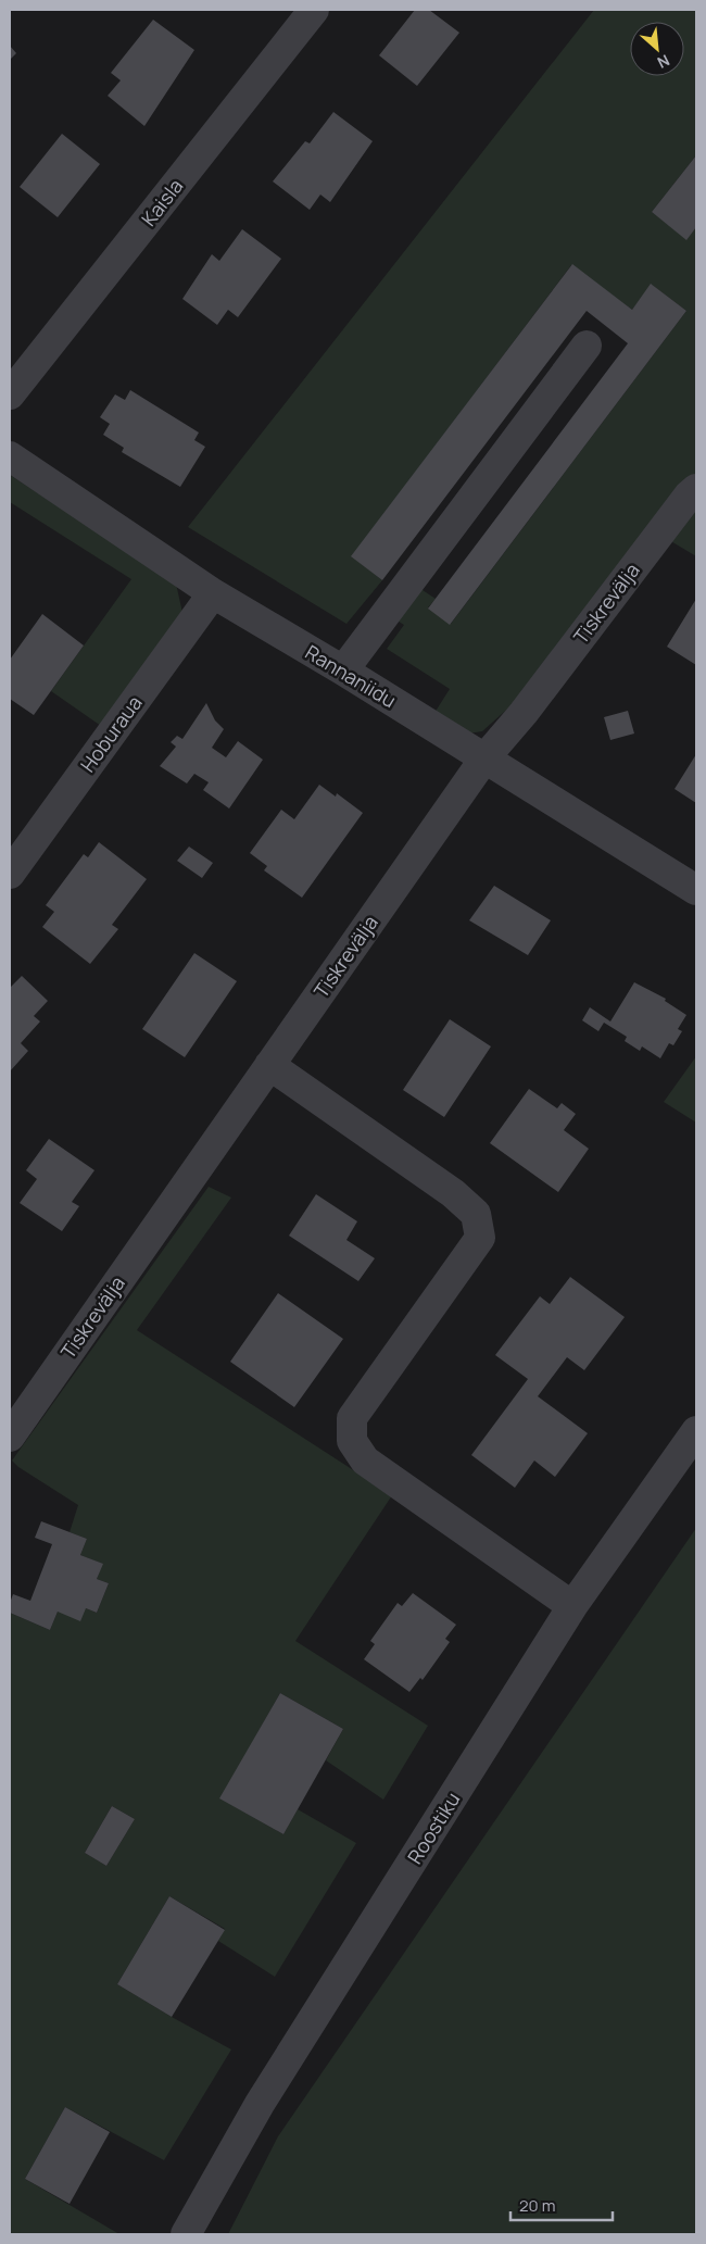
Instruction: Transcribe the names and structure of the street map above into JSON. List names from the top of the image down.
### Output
{
  "streets": {
    "street": [
      "Kaisla",
      "Tiskrevälja",
      "Rannaniidu",
      "Hoburaua",
      "Roostiku"
    ]
  },
  "crossings": [
    ["Tiskrevälja", "Rannaniidu"],
    ["Rannaniidu", "Hoburaua"]
  ],
  "scale_bar": "20 m",
  "north": "bottom right"
}
